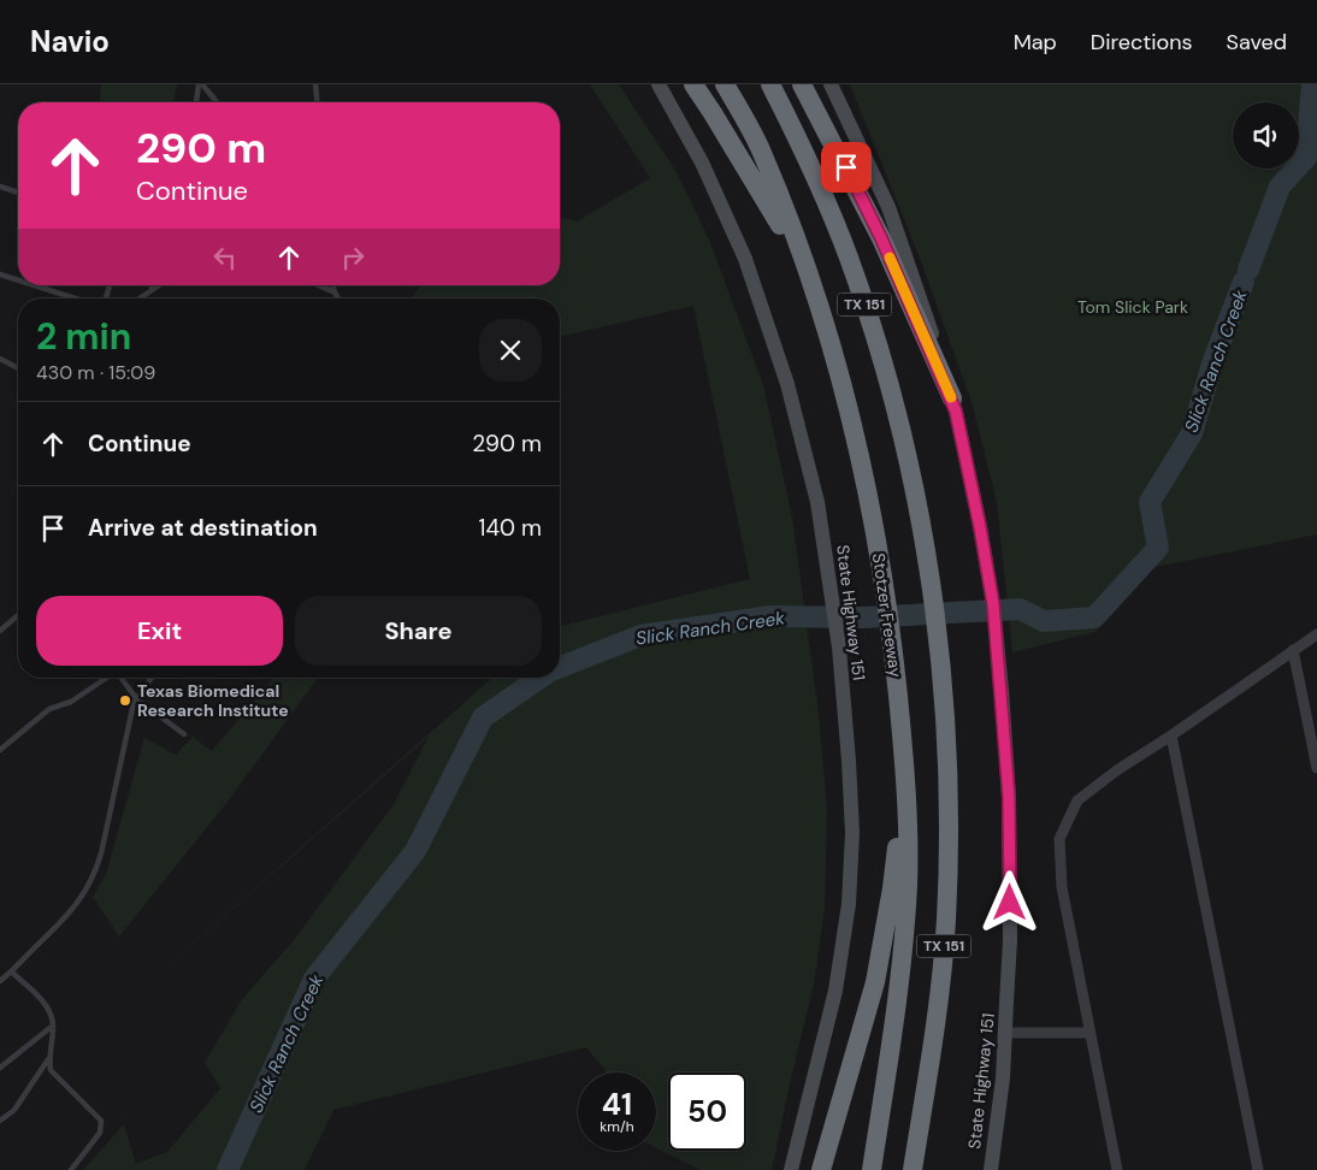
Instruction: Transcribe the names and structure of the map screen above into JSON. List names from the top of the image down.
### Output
{
  "streets": {
    "highway": ["TX 151", "Stotzer Freeway"],
    "main road": ["State Highway 151"]
  },
  "water": ["Slick Ranch Creek"],
  "parks": ["Tom Slick Park"],
  "places": ["Texas Biomedical Research Institute"],
  "page": {
    "header": "Navio",
    "nav": ["Map", "Directions", "Saved"],
    "turn": ["290 m", "Continue"],
    "heading": ["2 min", "430 m · 15:09"],
    "list": [
      {
        "name": "Continue",
        "value": "290 m"
      },
      {
        "name": "Arrive at destination",
        "value": "140 m"
      }
    ],
    "buttons": ["Exit", "Share"],
    "speed": "41 km/h",
    "limit": "50"
  }
}
